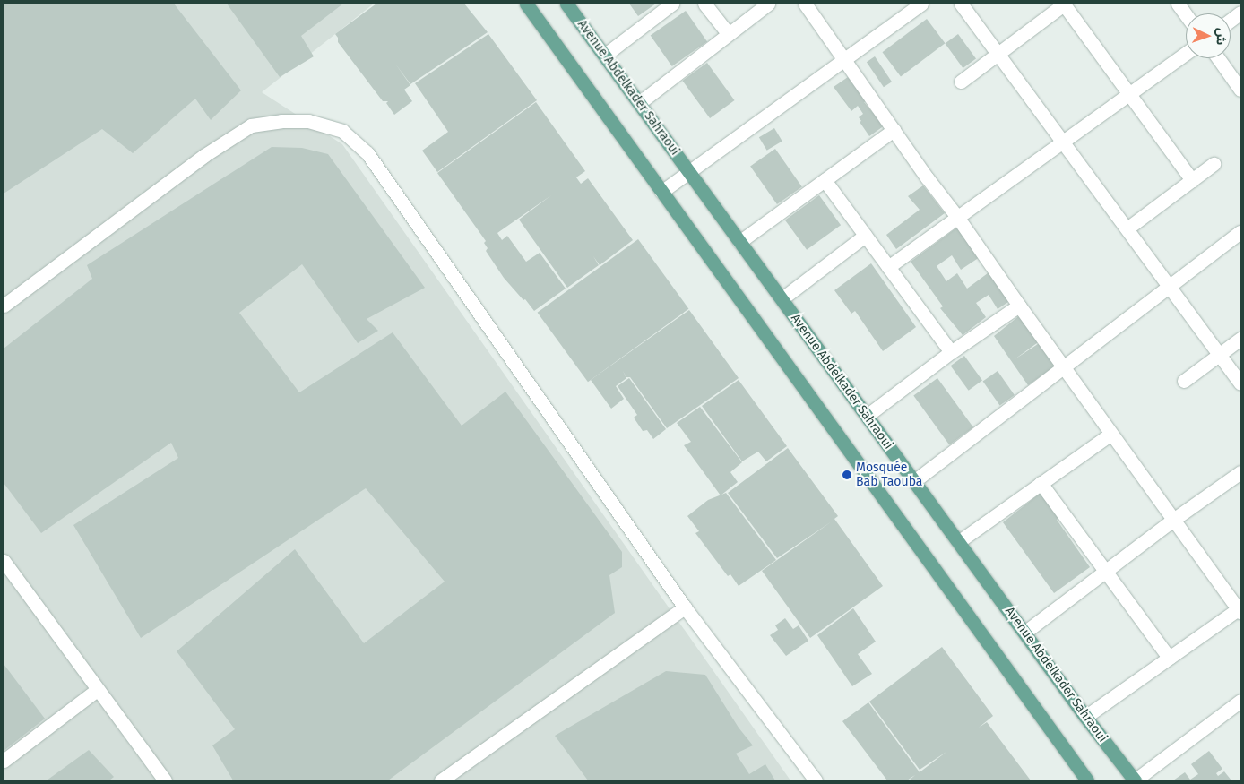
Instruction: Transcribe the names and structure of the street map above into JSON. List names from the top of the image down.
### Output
{
  "streets": {
    "main road": ["Avenue Abdelkader Sahraoui"]
  },
  "places": ["Mosquée Bab Taouba"],
  "north": "right"
}
